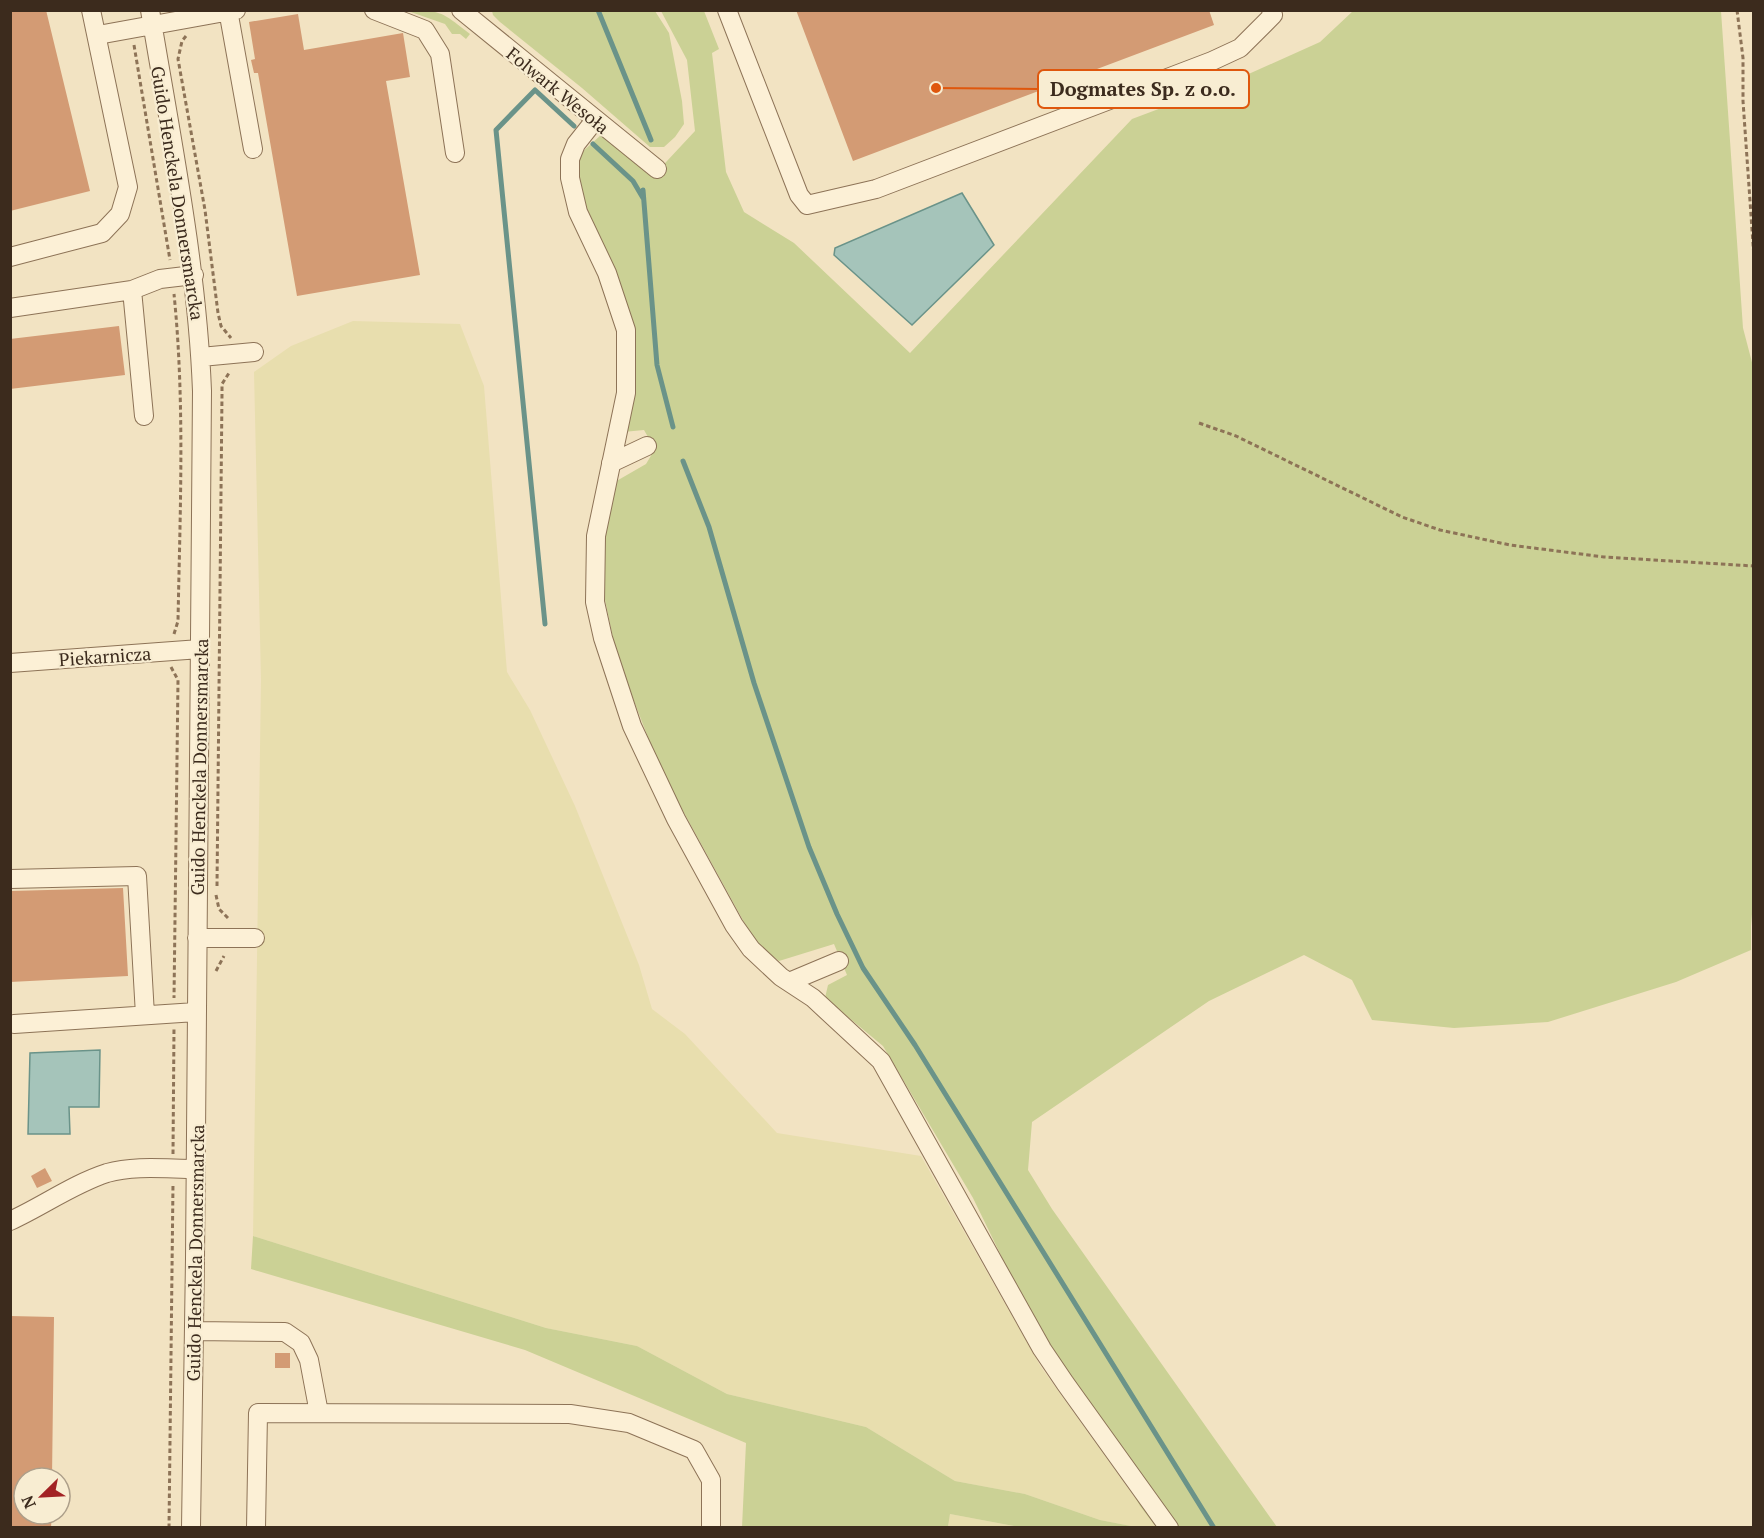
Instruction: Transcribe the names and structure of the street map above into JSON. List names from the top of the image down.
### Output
{
  "streets": {
    "street": ["Folwark Wesoła", "Guido Henckela Donnersmarcka", "Piekarnicza"]
  },
  "crossings": [
    ["Guido Henckela Donnersmarcka", "Piekarnicza"]
  ],
  "places": ["Dogmates Sp. z o.o."],
  "north": "bottom left"
}
